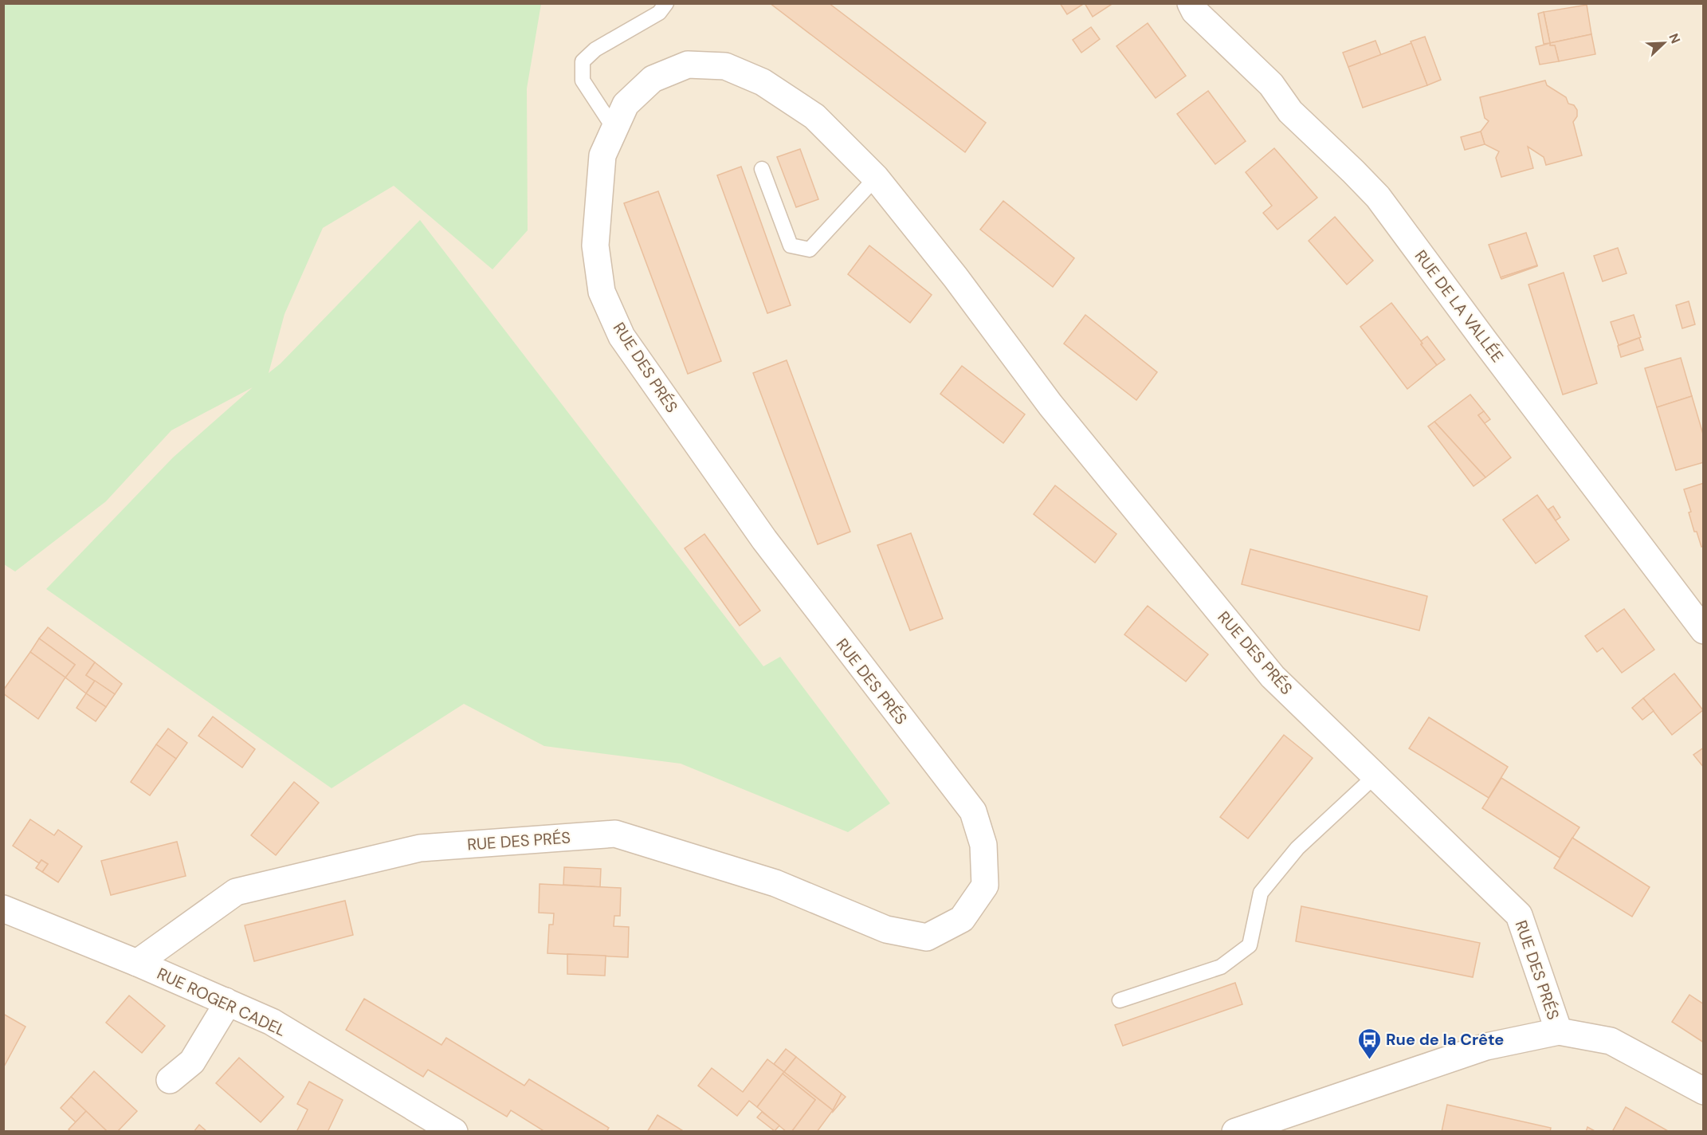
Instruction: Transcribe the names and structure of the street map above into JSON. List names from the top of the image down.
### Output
{
  "streets": {
    "street": ["RUE DE LA VALLÉE", "RUE DES PRÉS", "RUE ROGER CADEL"]
  },
  "crossings": [
    ["RUE DES PRÉS", "RUE ROGER CADEL"]
  ],
  "places": {
    "bus stop": ["Rue de la Crête"]
  },
  "north": "top right"
}
